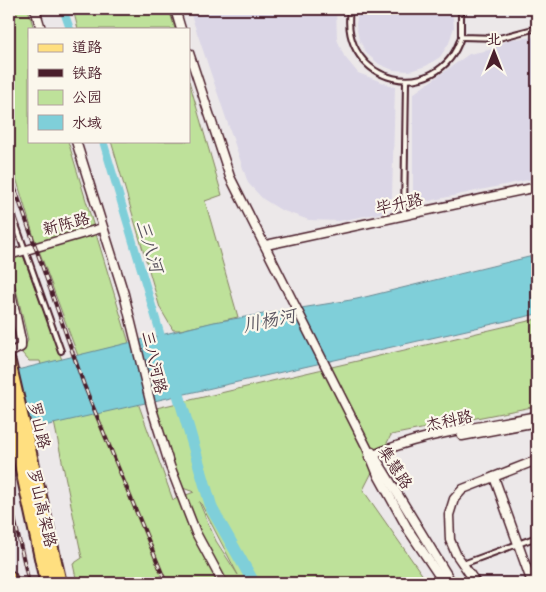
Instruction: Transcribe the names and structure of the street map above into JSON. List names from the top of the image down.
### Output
{
  "streets": {
    "highway": ["罗山高架路"],
    "main road": ["罗山路"],
    "street": [
      "毕升路",
      "新陈路",
      "三八河路",
      "杰科路",
      "集慧路"
    ]
  },
  "crossings": [
    ["毕升路", "集慧路"],
    ["新陈路", "三八河路"],
    ["杰科路", "集慧路"]
  ],
  "water": ["三八河", "川杨河"],
  "legend": [
    "道路",
    "铁路",
    "公园",
    "水域"
  ],
  "north": "top"
}
